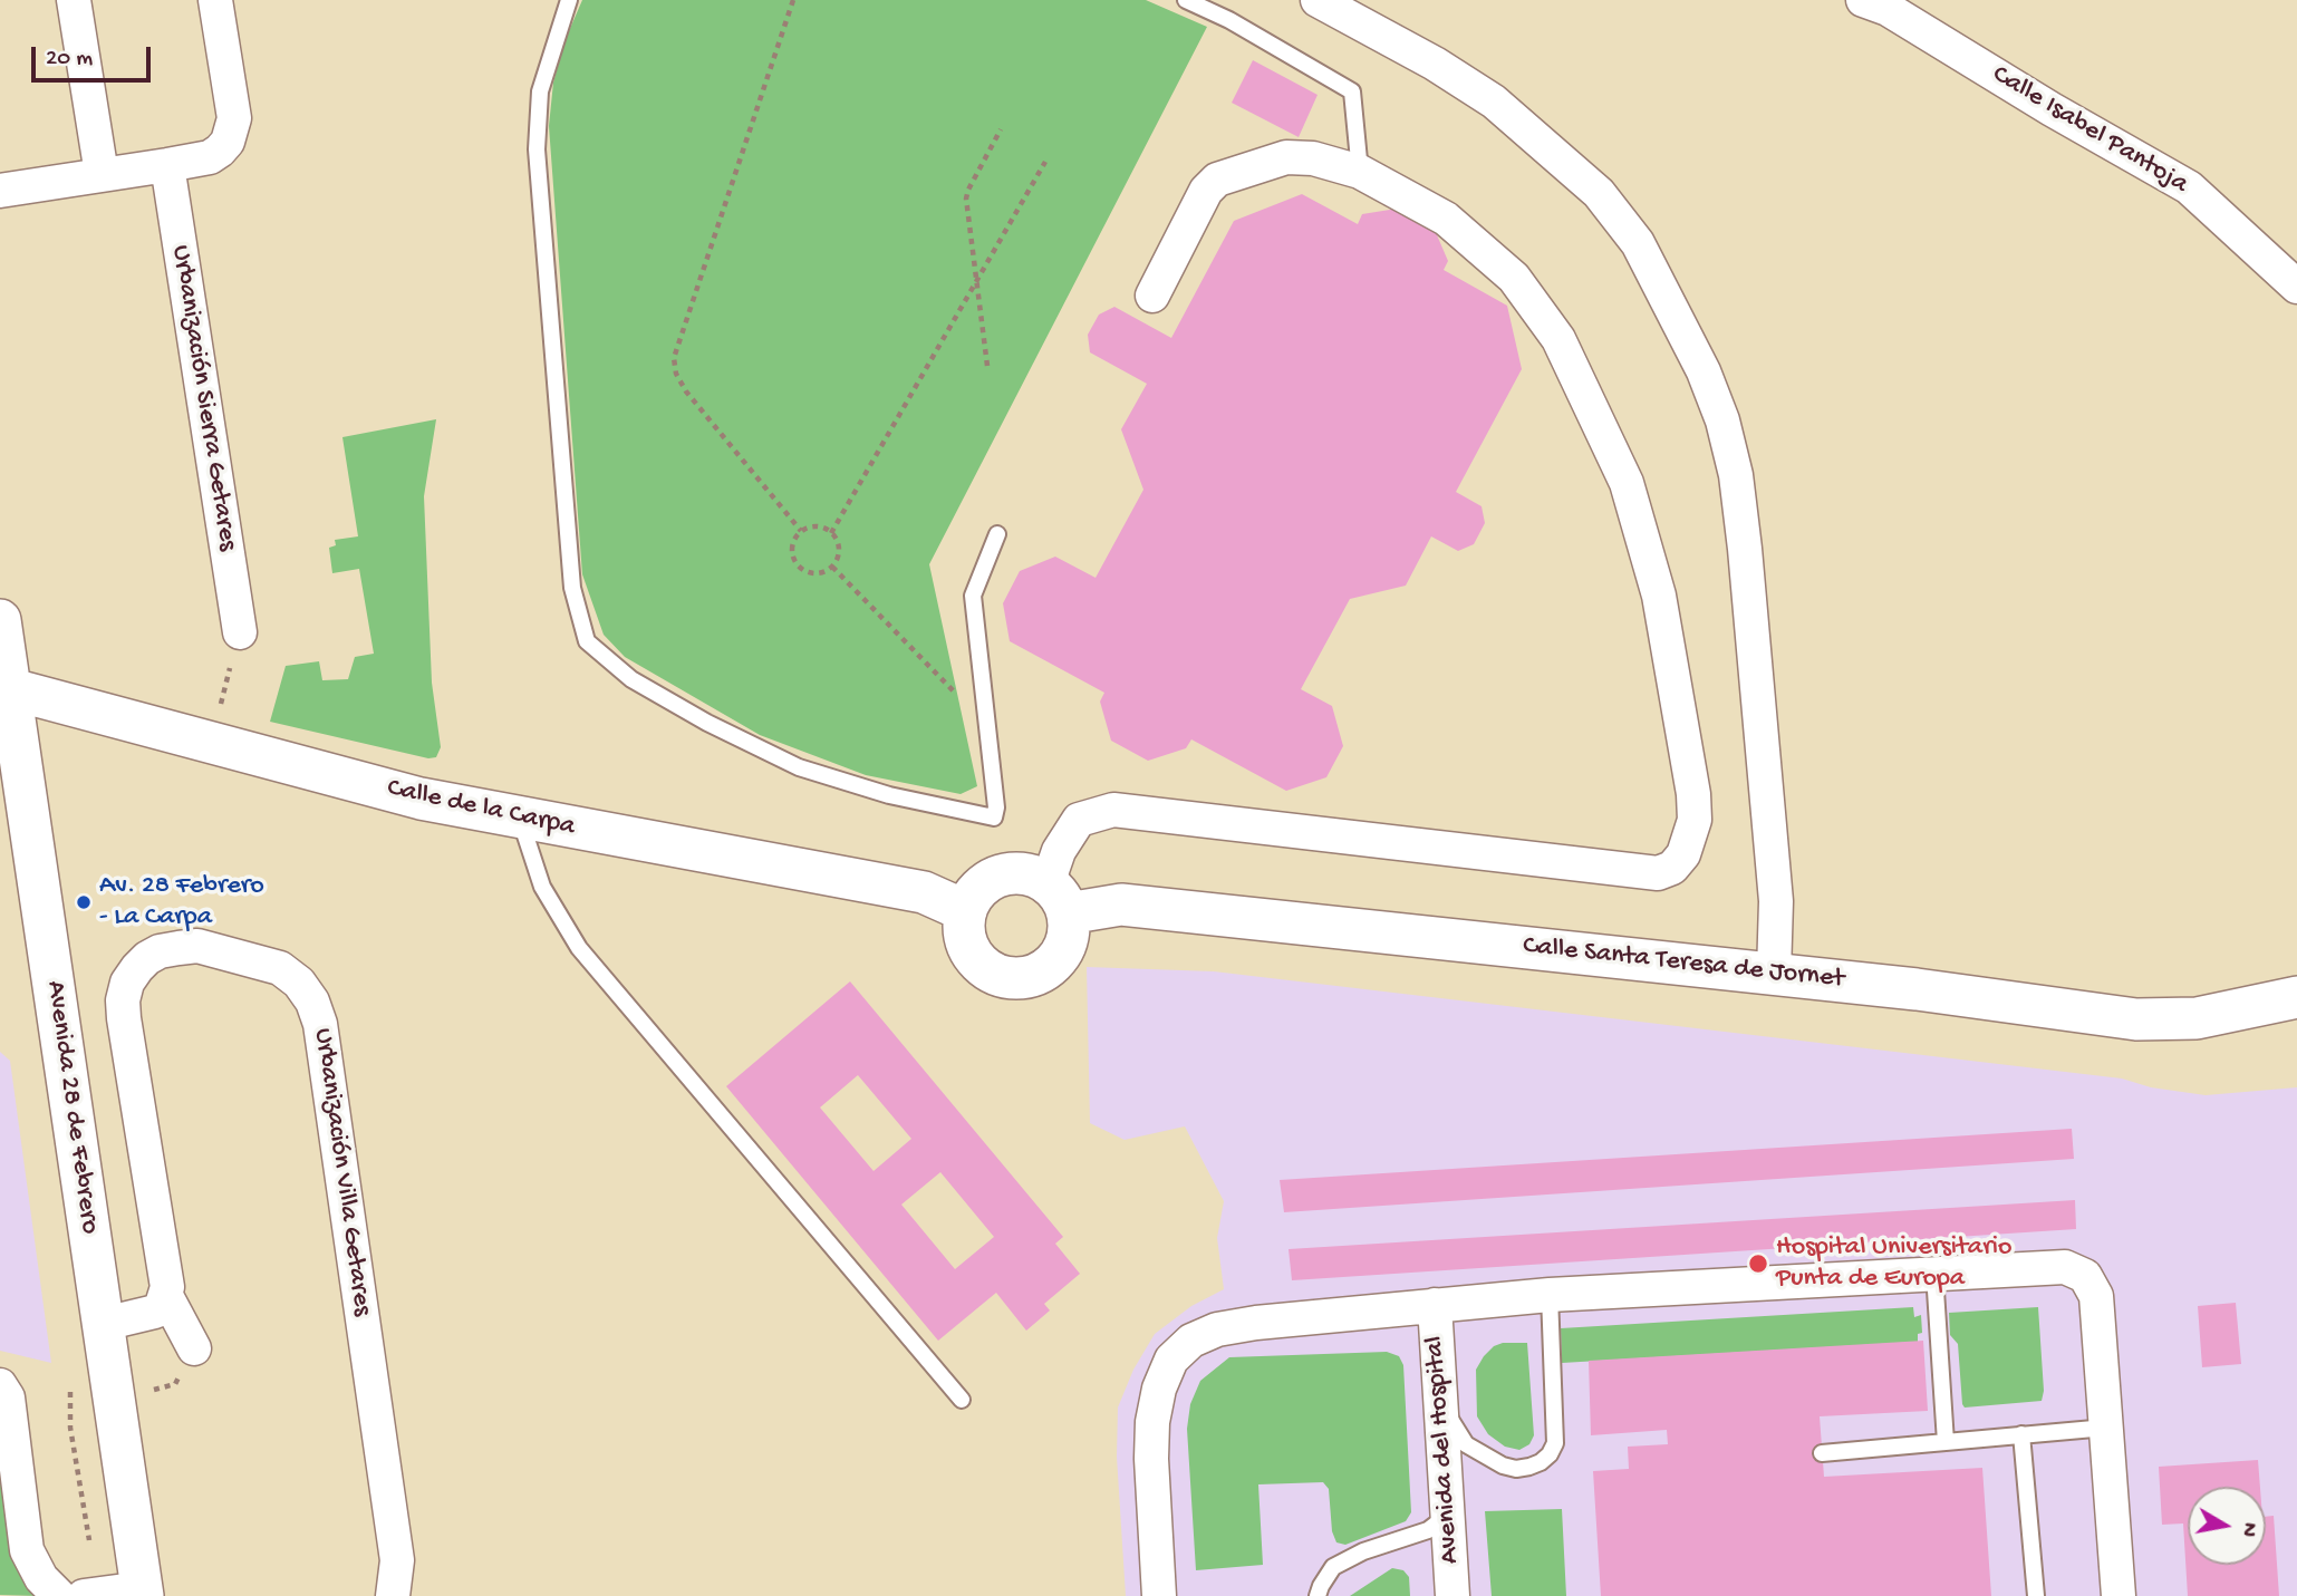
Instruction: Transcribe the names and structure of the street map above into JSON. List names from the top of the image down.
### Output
{
  "streets": {
    "street": [
      "Calle Isabel Pantoja",
      "Urbanización Sierra Getares",
      "Calle de la Carpa",
      "Calle Santa Teresa de Jornet",
      "Avenida 28 de Febrero",
      "Urbanización Villa Getares",
      "Avenida del Hospital"
    ]
  },
  "crossings": [
    ["Calle de la Carpa", "Calle Santa Teresa de Jornet"],
    ["Calle de la Carpa", "Avenida 28 de Febrero"]
  ],
  "places": ["Av. 28 Febrero - La Carpa", "Hospital Universitario Punta de Europa"],
  "scale_bar": "20 m",
  "north": "right"
}
